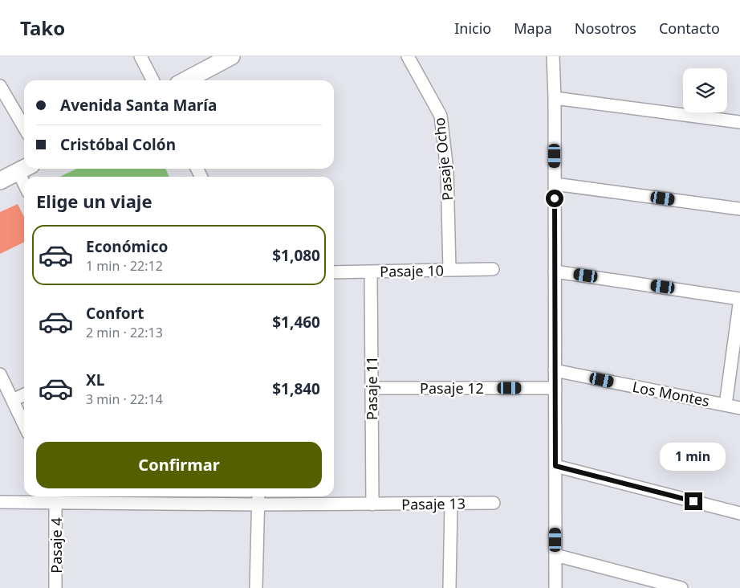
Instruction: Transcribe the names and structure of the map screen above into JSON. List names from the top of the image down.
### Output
{
  "streets": {
    "street": [
      "Pasaje Ocho",
      "Pasaje 10",
      "Pasaje 11",
      "Pasaje 12",
      "Los Montes",
      "Pasaje 13",
      "Pasaje 4"
    ]
  },
  "crossings": [
    ["Pasaje Ocho", "Pasaje 10"],
    ["Pasaje 10", "Pasaje 11"],
    ["Pasaje 11", "Pasaje 12"],
    ["Pasaje 11", "Pasaje 13"],
    ["Pasaje 13", "Pasaje 4"]
  ],
  "page": {
    "header": "Tako",
    "nav": [
      "Inicio",
      "Mapa",
      "Nosotros",
      "Contacto"
    ],
    "banner": ["Avenida Santa María", "Cristóbal Colón"],
    "heading": "Elige un viaje",
    "list": [
      {
        "name": "Económico",
        "note": "1 min · 22:12",
        "value": "$1,080"
      },
      {
        "name": "Confort",
        "note": "2 min · 22:13",
        "value": "$1,460"
      },
      {
        "name": "XL",
        "note": "3 min · 22:14",
        "value": "$1,840"
      }
    ],
    "buttons": "Confirmar",
    "bubble": "1 min"
  }
}
